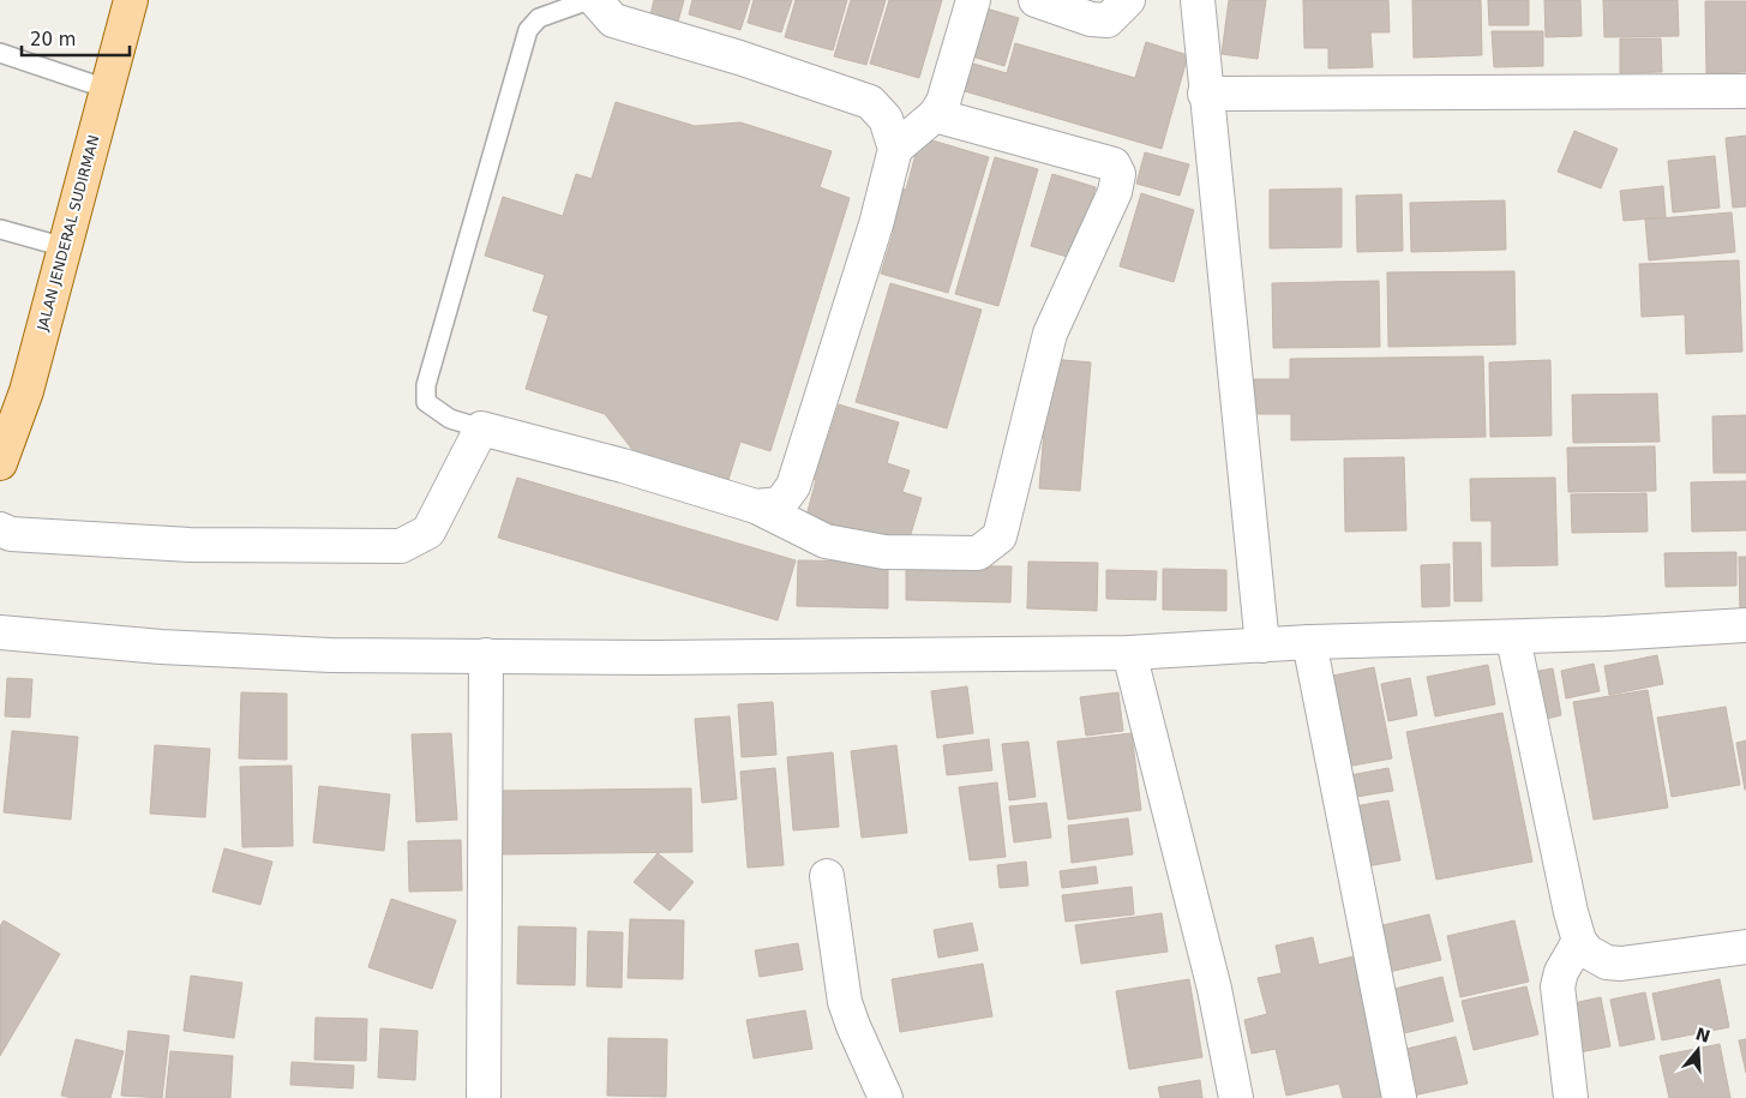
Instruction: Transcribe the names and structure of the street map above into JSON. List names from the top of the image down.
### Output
{
  "streets": {
    "main road": ["JALAN JENDERAL SUDIRMAN"]
  },
  "scale_bar": "20 m",
  "north": "top"
}
